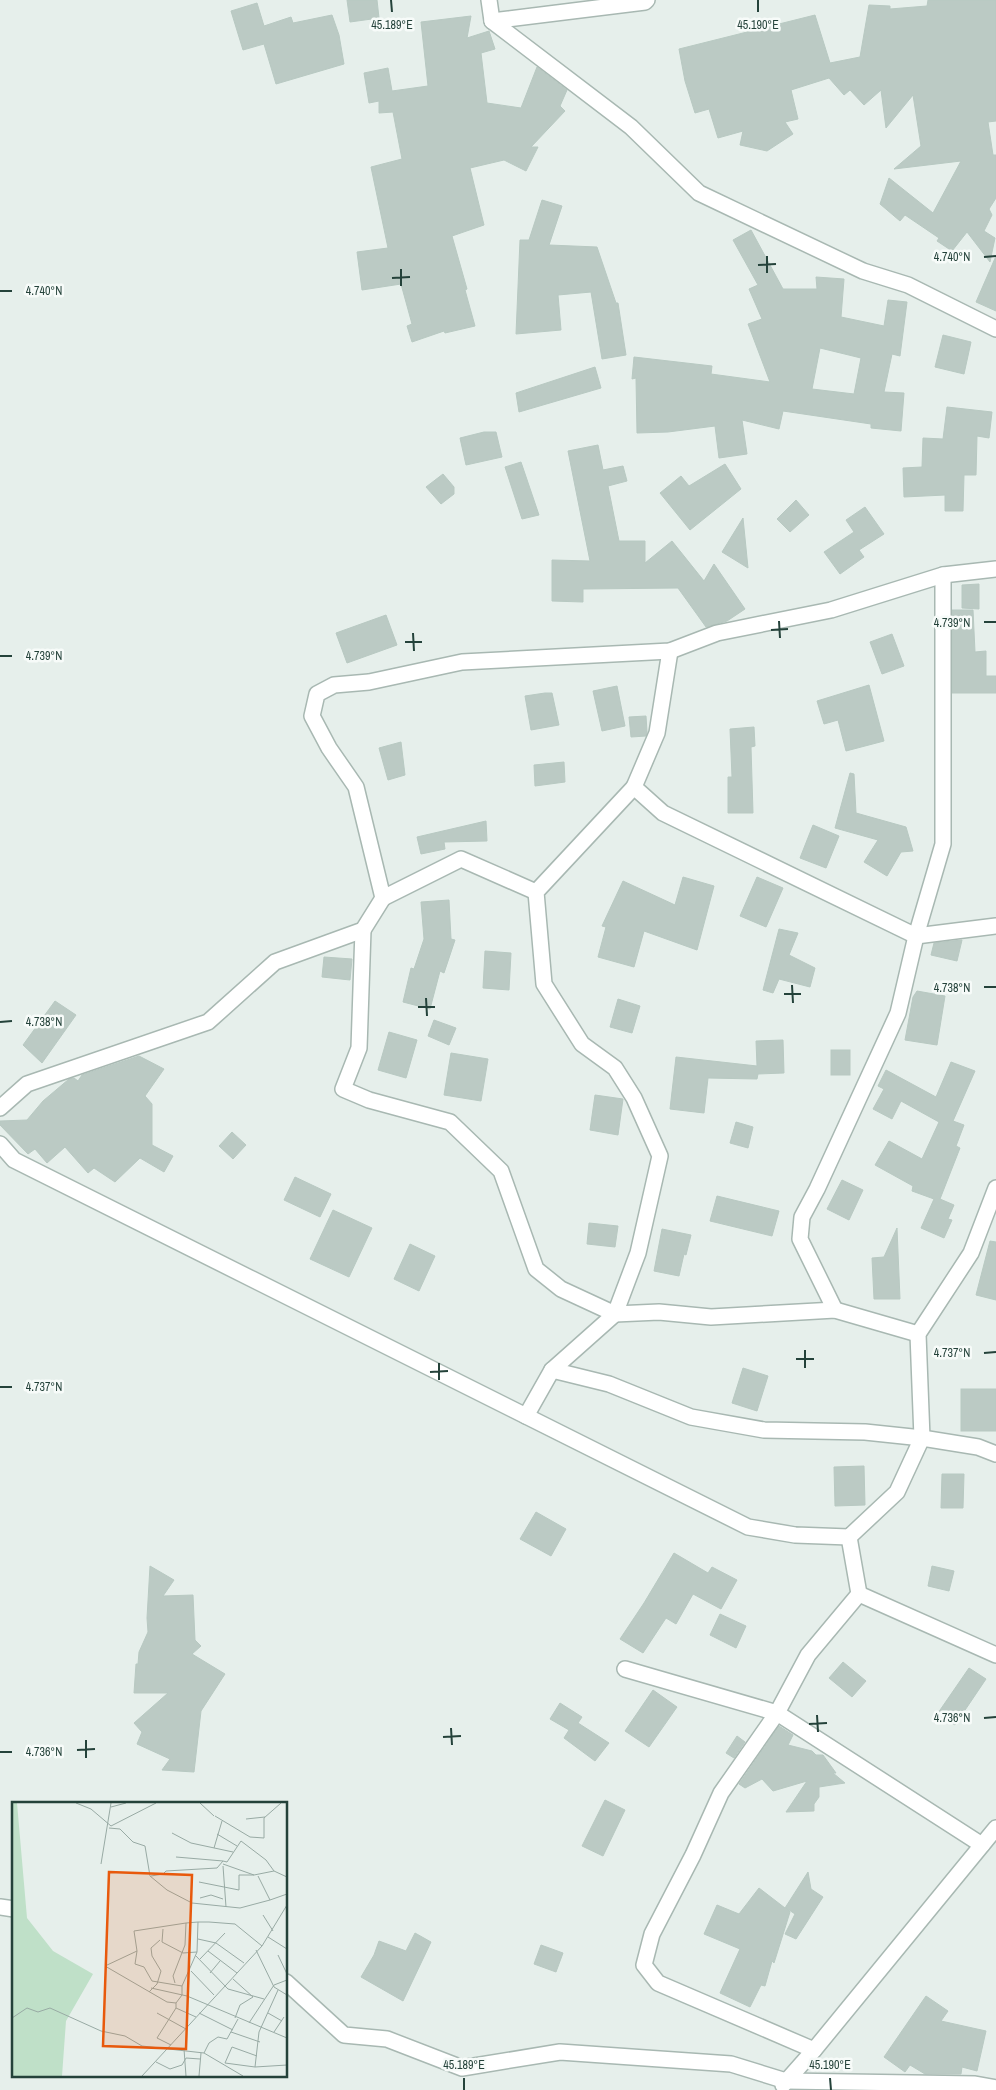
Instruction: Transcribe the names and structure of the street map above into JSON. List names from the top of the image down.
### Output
{
  "coordinates": [
    "45.189°E",
    "45.190°E",
    "4.740°N",
    "4.739°N",
    "4.738°N",
    "4.737°N",
    "4.736°N"
  ]
}
